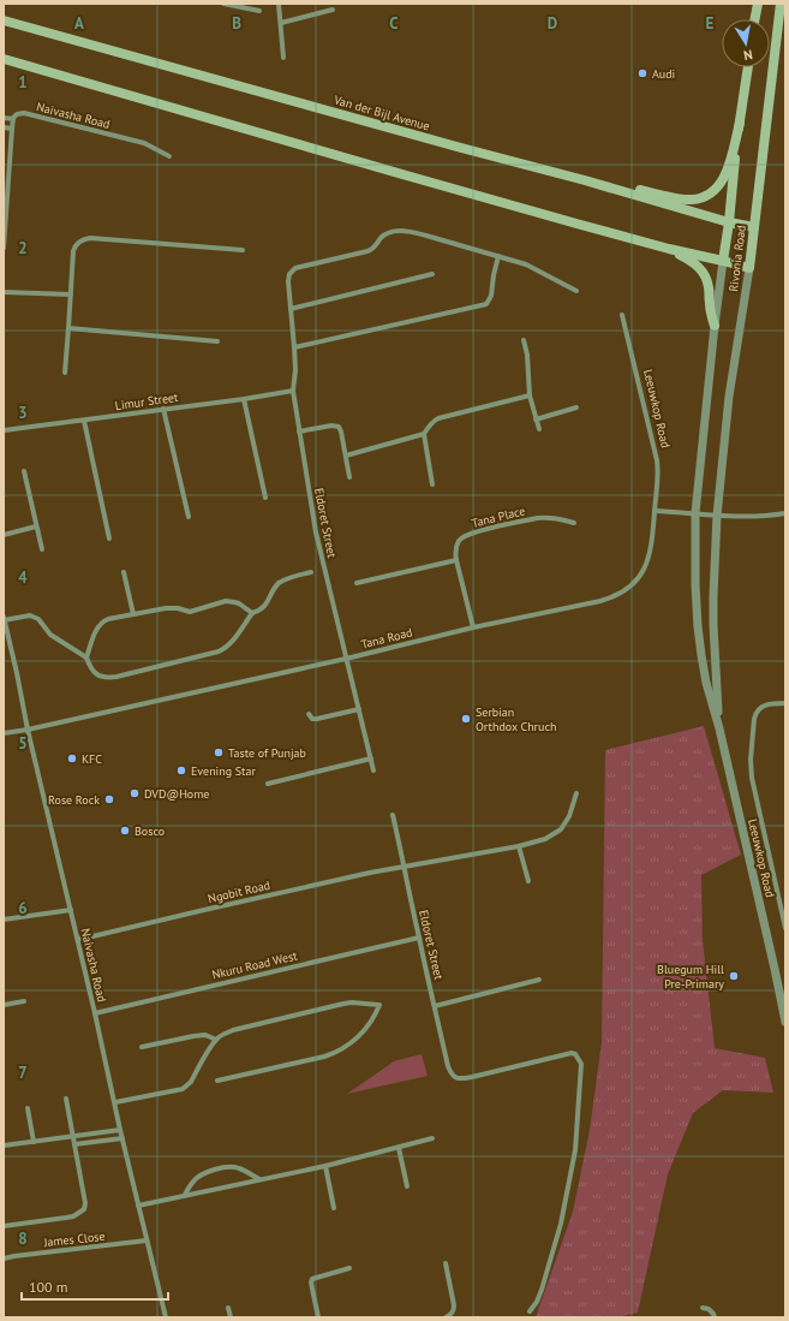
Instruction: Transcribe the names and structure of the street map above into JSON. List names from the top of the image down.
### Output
{
  "streets": {
    "main road": ["Van der Bijl Avenue", "Rivonia Road"],
    "street": [
      "Naivasha Road",
      "Limur Street",
      "Leeuwkop Road",
      "Tana Place",
      "Eldoret Street",
      "Tana Road",
      "Ngobit Road",
      "Nkuru Road West",
      "James Close"
    ]
  },
  "crossings": [
    ["Van der Bijl Avenue", "Rivonia Road"],
    ["Naivasha Road", "Tana Road"],
    ["Naivasha Road", "Ngobit Road"],
    ["Naivasha Road", "Nkuru Road West"],
    ["Naivasha Road", "James Close"],
    ["Rivonia Road", "Leeuwkop Road"],
    ["Limur Street", "Eldoret Street"],
    ["Leeuwkop Road", "Tana Road"],
    ["Tana Place", "Tana Road"],
    ["Eldoret Street", "Tana Road"],
    ["Eldoret Street", "Ngobit Road"],
    ["Eldoret Street", "Nkuru Road West"]
  ],
  "places": [
    "Audi",
    "Serbian Orthdox Chruch",
    "Taste of Punjab",
    "KFC",
    "Evening Star",
    "DVD@Home",
    "Rose Rock",
    "Bosco",
    "Bluegum Hill Pre-Primary"
  ],
  "scale_bar": "100 m",
  "north": "bottom",
  "grid": {
    "columns": [
      "A",
      "B",
      "C",
      "D",
      "E"
    ],
    "rows": [
      "1",
      "2",
      "3",
      "4",
      "5",
      "6",
      "7",
      "8"
    ]
  }
}
